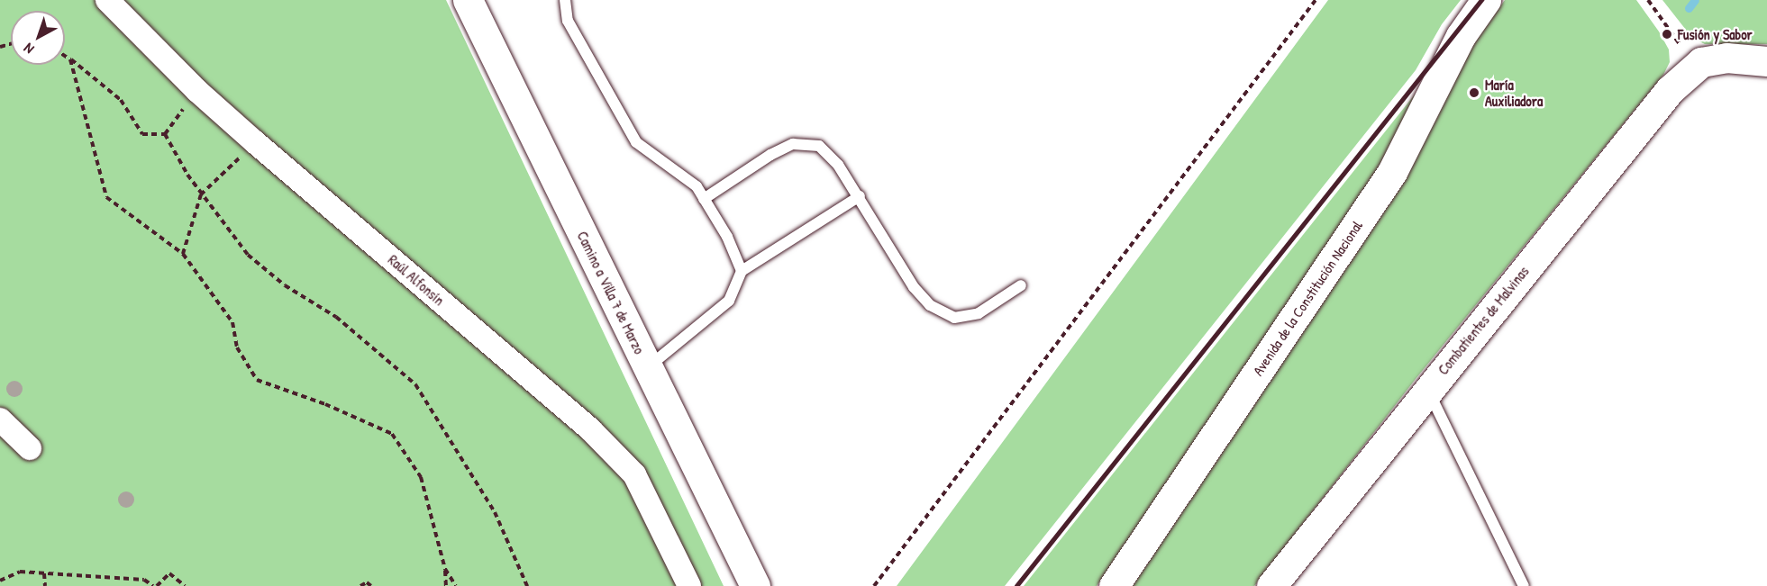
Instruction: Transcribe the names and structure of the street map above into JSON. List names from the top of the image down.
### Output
{
  "streets": {
    "street": [
      "Raúl Alfonsín",
      "Camino a Villa 7 de Marzo",
      "Avenida de la Constitución Nacional",
      "Combatientes de Malvinas"
    ]
  },
  "places": ["Fusión y Sabor", "María Auxiliadora"],
  "north": "bottom left"
}
